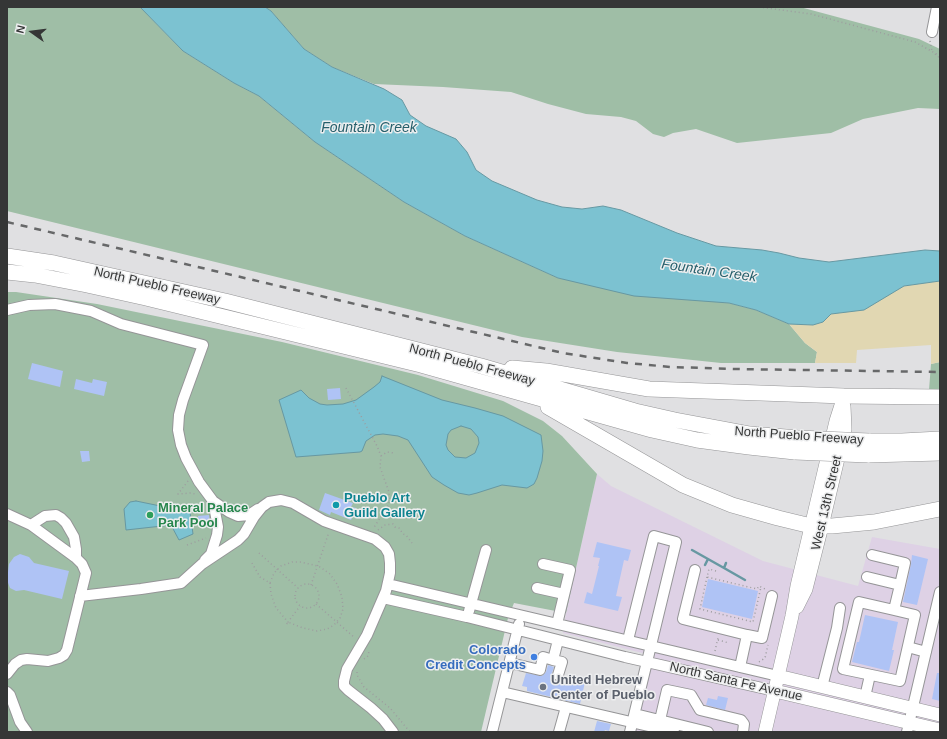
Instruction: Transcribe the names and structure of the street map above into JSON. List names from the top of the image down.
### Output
{
  "streets": {
    "highway": ["North Pueblo Freeway"],
    "main road": ["West 13th Street", "North Santa Fe Avenue"]
  },
  "crossings": [
    ["West 13th Street", "North Santa Fe Avenue"]
  ],
  "water": ["Fountain Creek"],
  "places": [
    "Pueblo Art Guild Gallery",
    "Mineral Palace Park Pool",
    "Colorado Credit Concepts",
    "United Hebrew Center of Pueblo"
  ],
  "north": "left"
}
